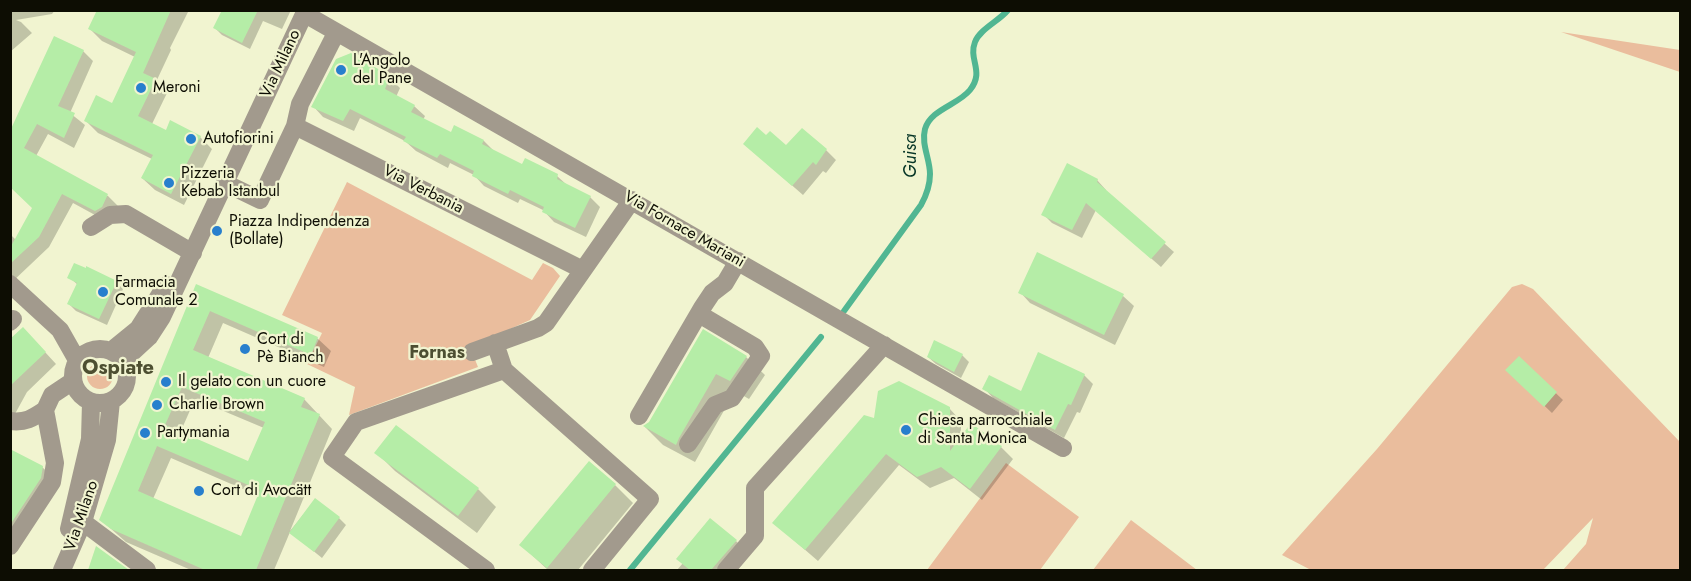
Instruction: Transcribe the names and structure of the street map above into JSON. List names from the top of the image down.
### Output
{
  "streets": {
    "street": ["Via Milano", "Via Verbania", "Via Fornace Mariani"]
  },
  "crossings": [
    ["Via Milano", "Via Fornace Mariani"]
  ],
  "districts": ["Fornas", "Ospiate"],
  "water": ["Guisa"],
  "places": [
    "L'Angolo del Pane",
    "Meroni",
    "Autofiorini",
    "Pizzeria Kebab Istanbul",
    "Piazza Indipendenza (Bollate)",
    "Farmacia Comunale 2",
    "Cort di Pè Bianch",
    "Il gelato con un cuore",
    "Charlie Brown",
    "Chiesa parrocchiale di Santa Monica",
    "Partymania",
    "Cort di Avocätt"
  ]
}
